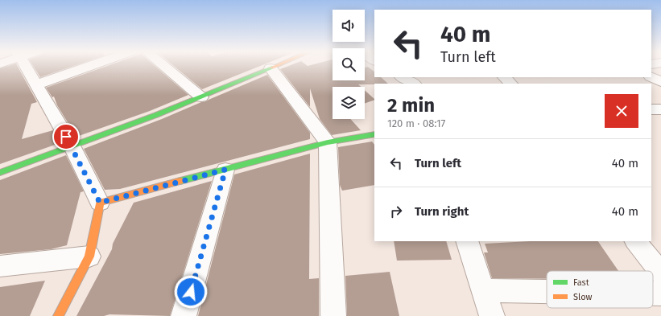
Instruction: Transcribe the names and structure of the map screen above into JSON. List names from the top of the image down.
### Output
{
  "legend": ["Fast", "Slow"],
  "page": {
    "turn": ["40 m", "Turn left"],
    "heading": ["2 min", "120 m · 08:17"],
    "list": [
      {
        "name": "Turn left",
        "value": "40 m"
      },
      {
        "name": "Turn right",
        "value": "40 m"
      }
    ]
  }
}
